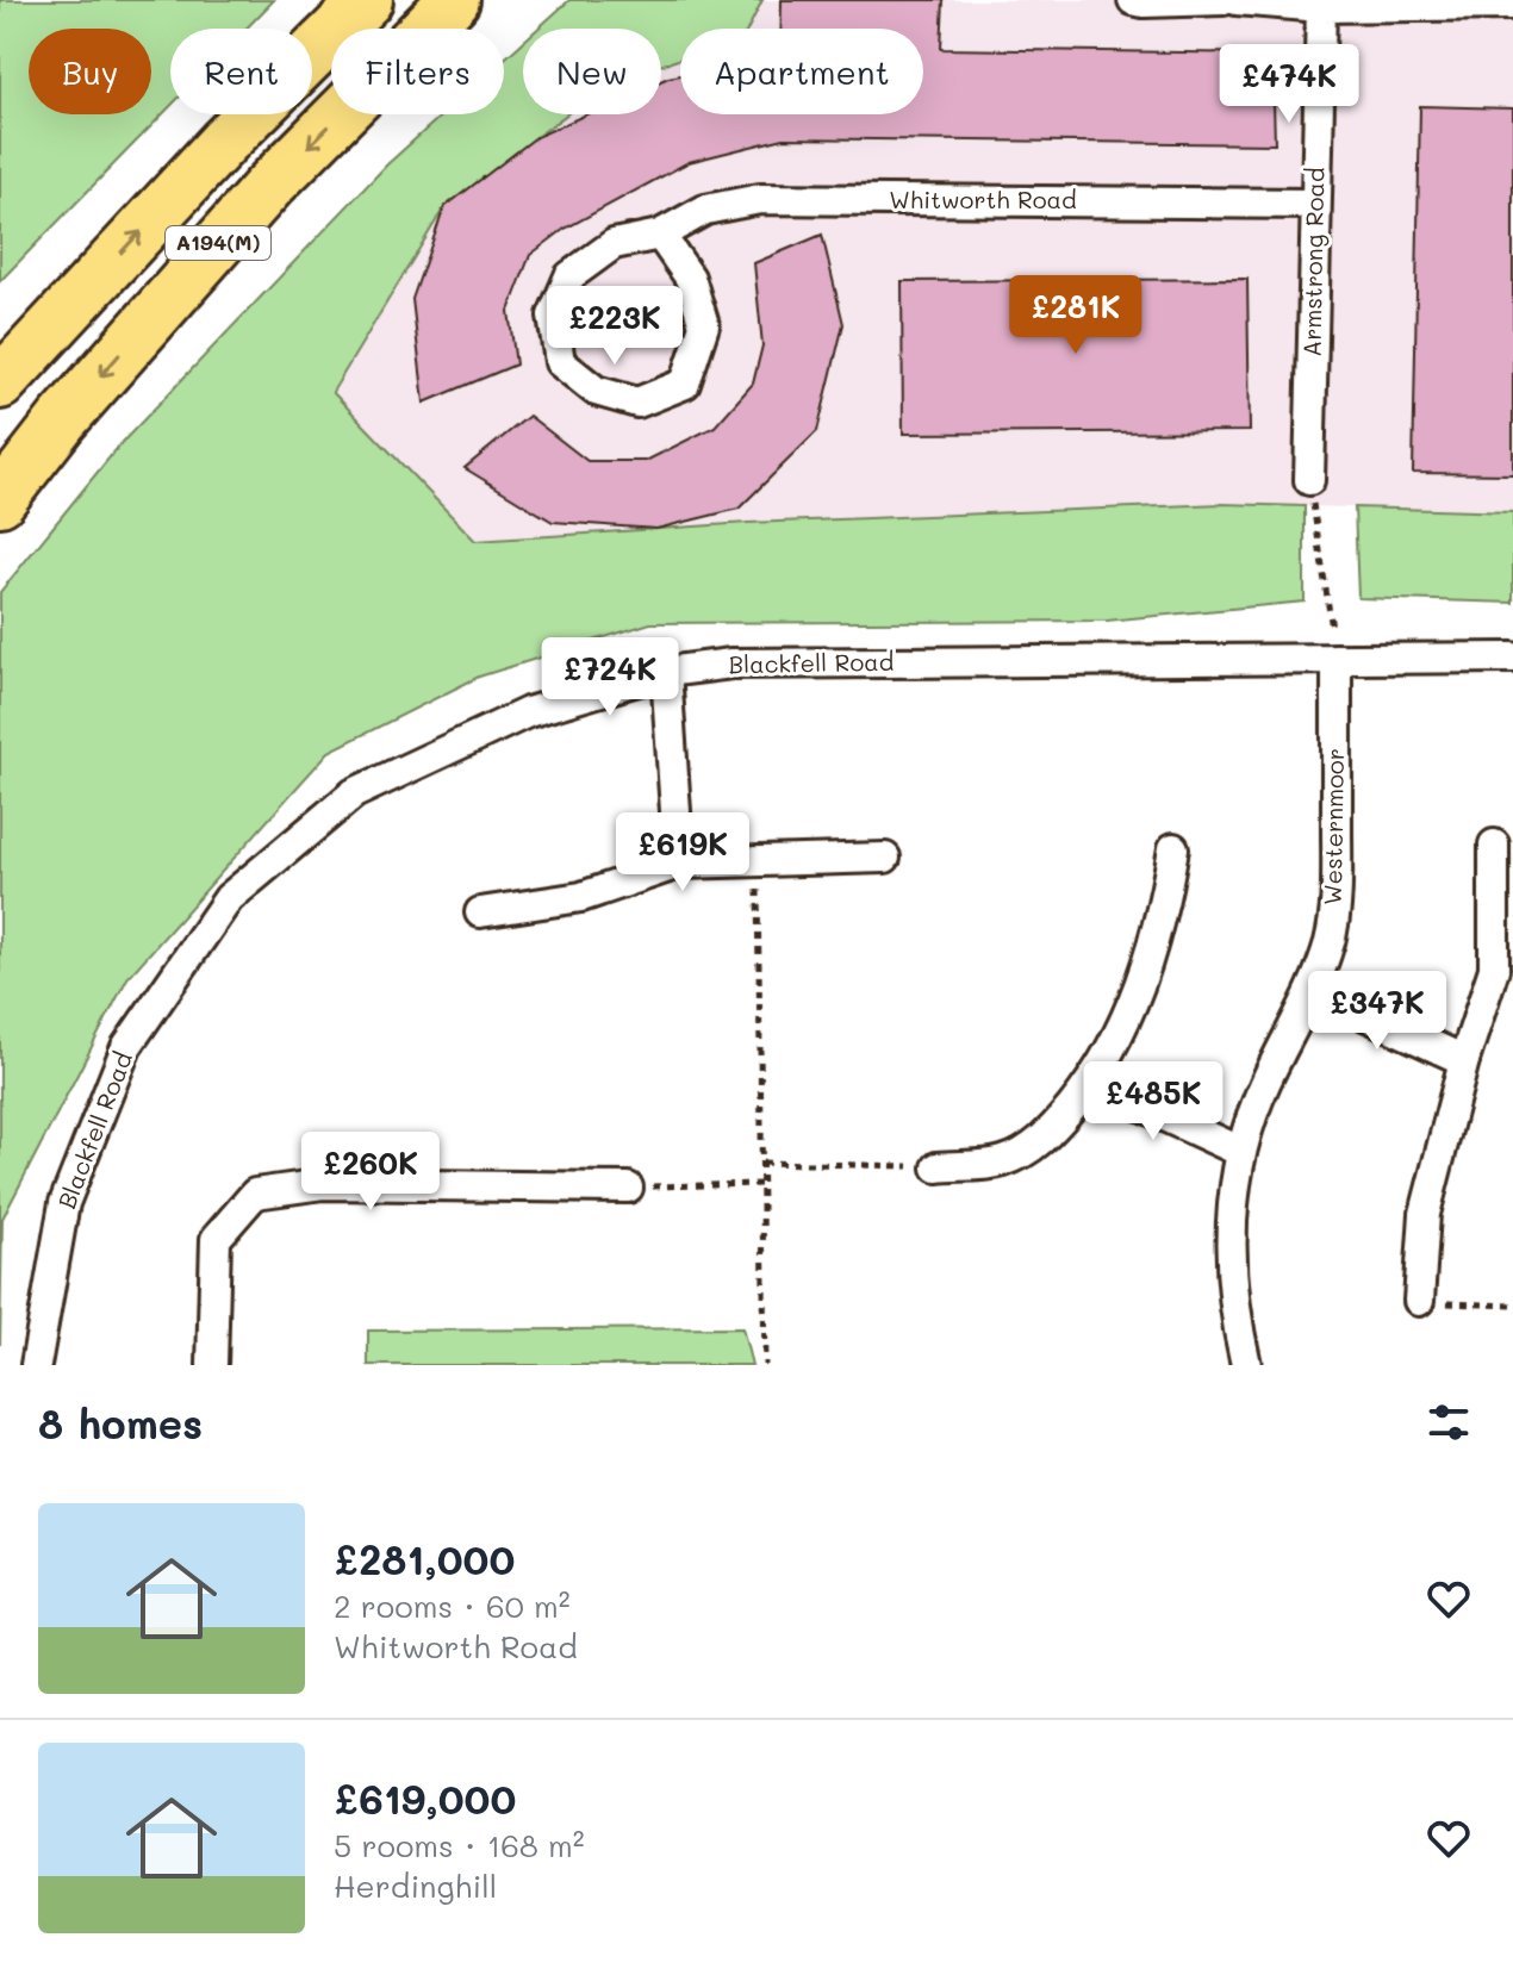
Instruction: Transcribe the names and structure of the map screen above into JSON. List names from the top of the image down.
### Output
{
  "streets": {
    "highway": ["A194(M)"],
    "street": [
      "Whitworth Road",
      "Armstrong Road",
      "Blackfell Road",
      "Westernmoor"
    ]
  },
  "crossings": [
    ["Whitworth Road", "Armstrong Road"],
    ["Blackfell Road", "Westernmoor"]
  ],
  "page": {
    "chip": [
      "Buy",
      "Rent",
      "Filters",
      "New",
      "Apartment"
    ],
    "price": [
      "£474K",
      "£281K",
      "£223K",
      "£724K",
      "£619K",
      "£347K",
      "£485K",
      "£260K"
    ],
    "heading": "8 homes",
    "list": [
      {
        "name": "£281,000",
        "note": "2 rooms · 60 m² · Whitworth Road"
      },
      {
        "name": "£619,000",
        "note": "5 rooms · 168 m² · Herdinghill"
      }
    ]
  }
}
